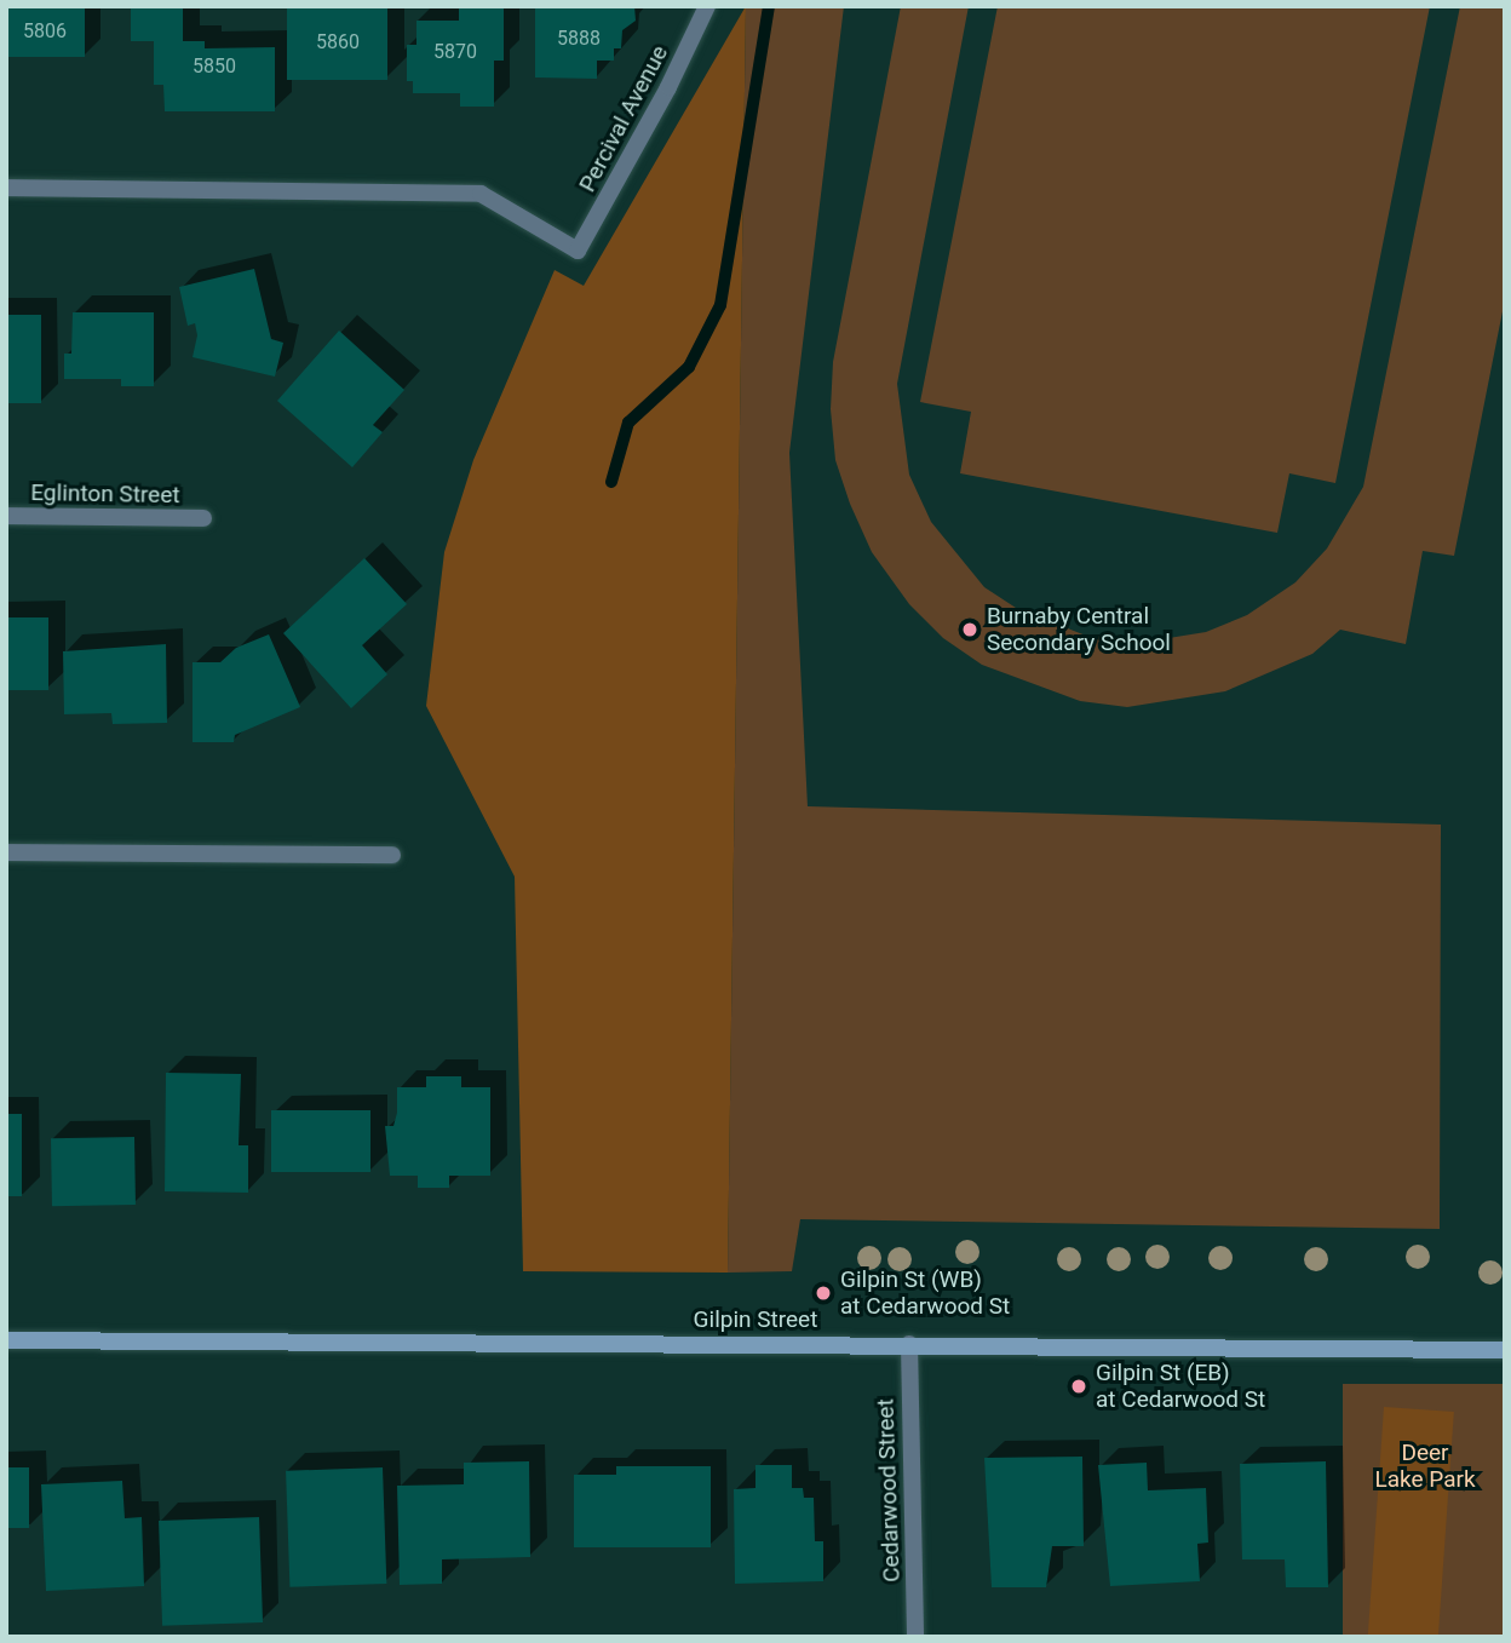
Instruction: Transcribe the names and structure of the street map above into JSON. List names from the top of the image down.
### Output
{
  "streets": {
    "street": [
      "Percival Avenue",
      "Eglinton Street",
      "Gilpin Street",
      "Cedarwood Street"
    ]
  },
  "crossings": [
    ["Gilpin Street", "Cedarwood Street"]
  ],
  "parks": ["Deer Lake Park"],
  "places": ["Burnaby Central Secondary School", "Gilpin St (WB) at Cedarwood St", "Gilpin St (EB) at Cedarwood St"],
  "house_numbers": [
    "5806",
    "5888",
    "5860",
    "5870",
    "5850"
  ]
}
